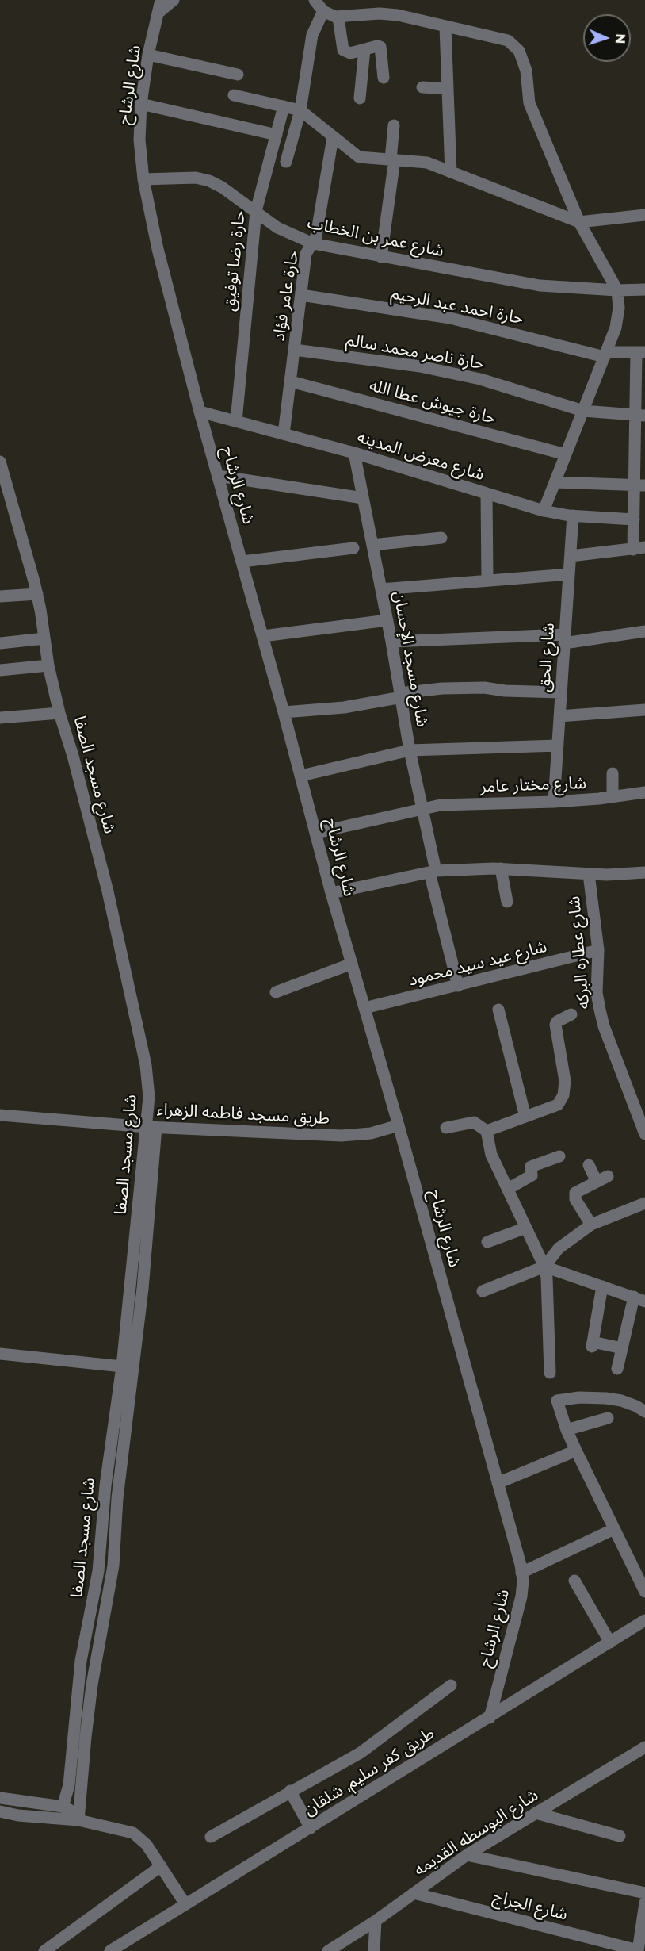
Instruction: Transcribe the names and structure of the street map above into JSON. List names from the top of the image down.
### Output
{
  "streets": {
    "street": [
      "شارع الرشاح",
      "شارع عمر بن الخطاب",
      "حارة رضا توفيق",
      "حارة عامر فؤاد",
      "حارة احمد عبد الرحيم",
      "حارة ناصر محمد سالم",
      "حارة جيوش عطا الله",
      "شارع معرض المدينه",
      "شارع الحق",
      "شارع مسجد الإحسان",
      "شارع مسجد الصفا",
      "شارع مختار عامر",
      "شارع عطاره البركه",
      "شارع عيد سيد محمود",
      "طريق مسجد فاطمه الزهراء",
      "طريق كفر سليم, شلقان",
      "شارع البوسطه القديمه",
      "شارع الجراج"
    ]
  },
  "crossings": [
    ["شارع الرشاح", "شارع عمر بن الخطاب"],
    ["شارع الرشاح", "شارع معرض المدينه"],
    ["شارع الرشاح", "شارع مختار عامر"],
    ["شارع الرشاح", "شارع عيد سيد محمود"],
    ["شارع الرشاح", "طريق مسجد فاطمه الزهراء"],
    ["شارع الرشاح", "طريق كفر سليم, شلقان"],
    ["شارع عمر بن الخطاب", "حارة رضا توفيق"],
    ["شارع عمر بن الخطاب", "حارة عامر فؤاد"],
    ["حارة رضا توفيق", "شارع معرض المدينه"],
    ["حارة عامر فؤاد", "حارة احمد عبد الرحيم"],
    ["حارة عامر فؤاد", "حارة ناصر محمد سالم"],
    ["حارة عامر فؤاد", "حارة جيوش عطا الله"],
    ["حارة عامر فؤاد", "شارع معرض المدينه"],
    ["شارع معرض المدينه", "شارع الحق"],
    ["شارع معرض المدينه", "شارع مسجد الإحسان"],
    ["شارع الحق", "شارع مختار عامر"],
    ["شارع مسجد الإحسان", "شارع مختار عامر"],
    ["شارع مسجد الإحسان", "شارع عيد سيد محمود"],
    ["شارع مسجد الصفا", "طريق مسجد فاطمه الزهراء"],
    ["شارع عطاره البركه", "شارع عيد سيد محمود"],
    ["شارع البوسطه القديمه", "شارع الجراج"]
  ],
  "north": "right"
}
